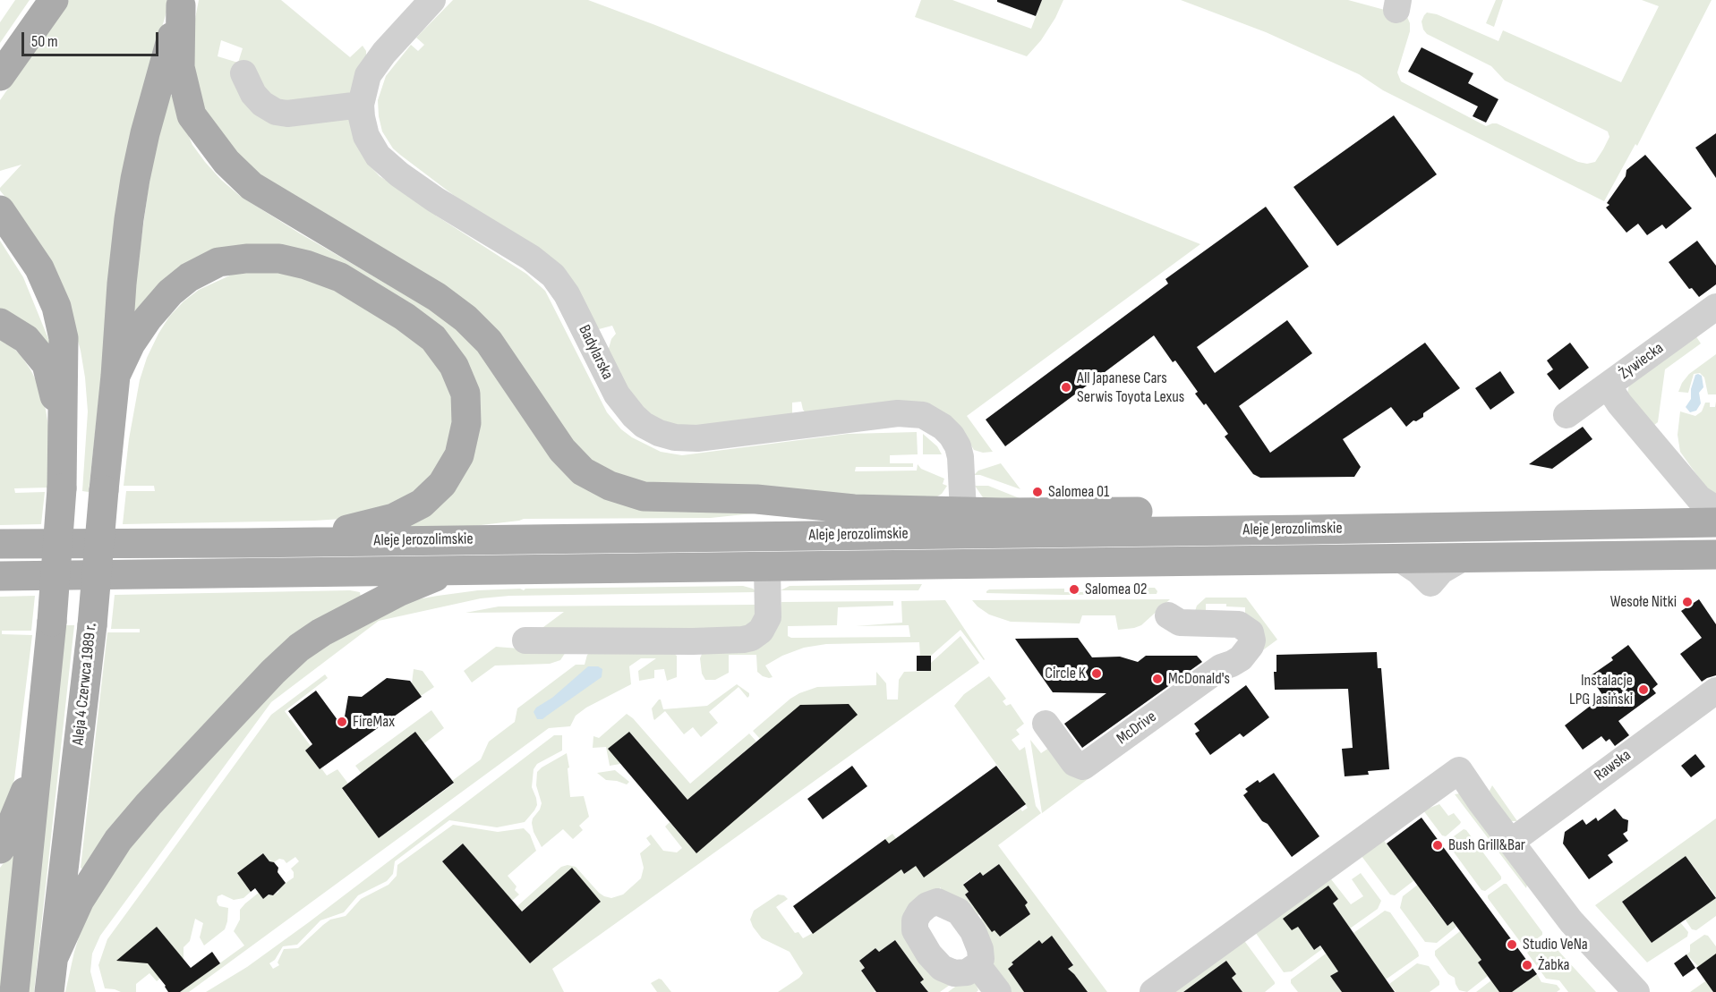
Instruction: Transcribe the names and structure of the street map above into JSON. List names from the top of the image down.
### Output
{
  "streets": {
    "main road": ["Aleje Jerozolimskie", "Aleja 4 Czerwca 1989 r."],
    "street": [
      "Badylarska",
      "Żywiecka",
      "McDrive",
      "Rawska"
    ]
  },
  "places": [
    "All Japanese Cars Serwis Toyota Lexus",
    "Salomea 01",
    "Salomea 02",
    "Wesołe Nitki",
    "Circle K",
    "McDonald's",
    "Instalacje LPG Jasiński",
    "FireMax",
    "Bush Grill&Bar",
    "Studio VeNa",
    "Żabka"
  ],
  "scale_bar": "50 m"
}
